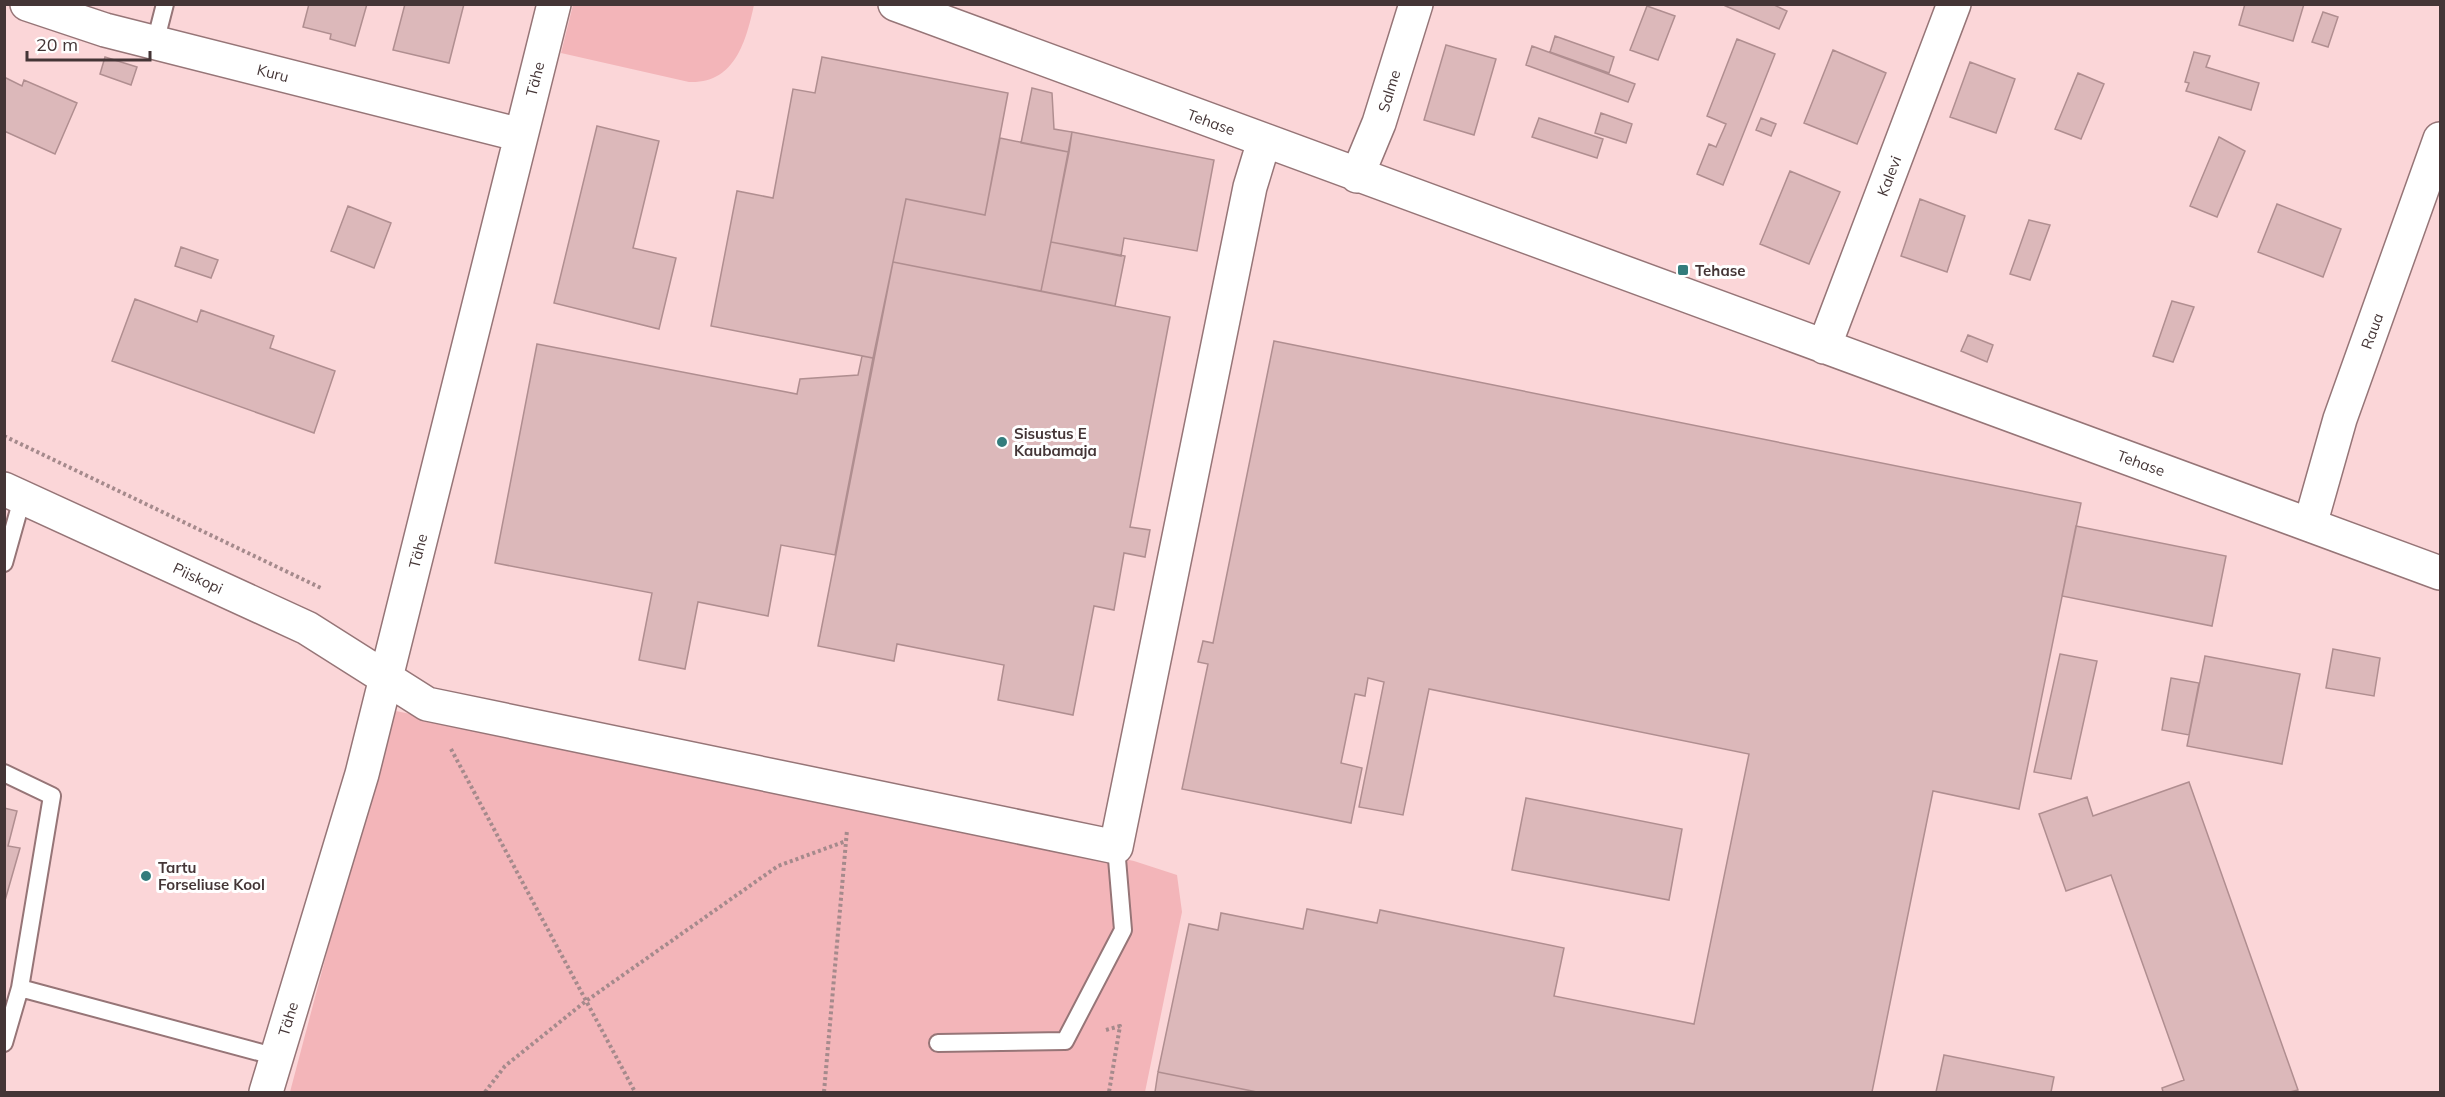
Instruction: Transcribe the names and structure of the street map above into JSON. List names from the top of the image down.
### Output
{
  "streets": {
    "street": [
      "Kuru",
      "Tähe",
      "Salme",
      "Tehase",
      "Kalevi",
      "Raua",
      "Piiskopi"
    ]
  },
  "crossings": [
    ["Kuru", "Tähe"],
    ["Tähe", "Piiskopi"],
    ["Salme", "Tehase"],
    ["Tehase", "Kalevi"],
    ["Tehase", "Raua"]
  ],
  "places": {
    "transit": ["Tehase"],
    "other": ["Sisustus E Kaubamaja", "Tartu Forseliuse Kool"]
  },
  "scale_bar": "20 m"
}
